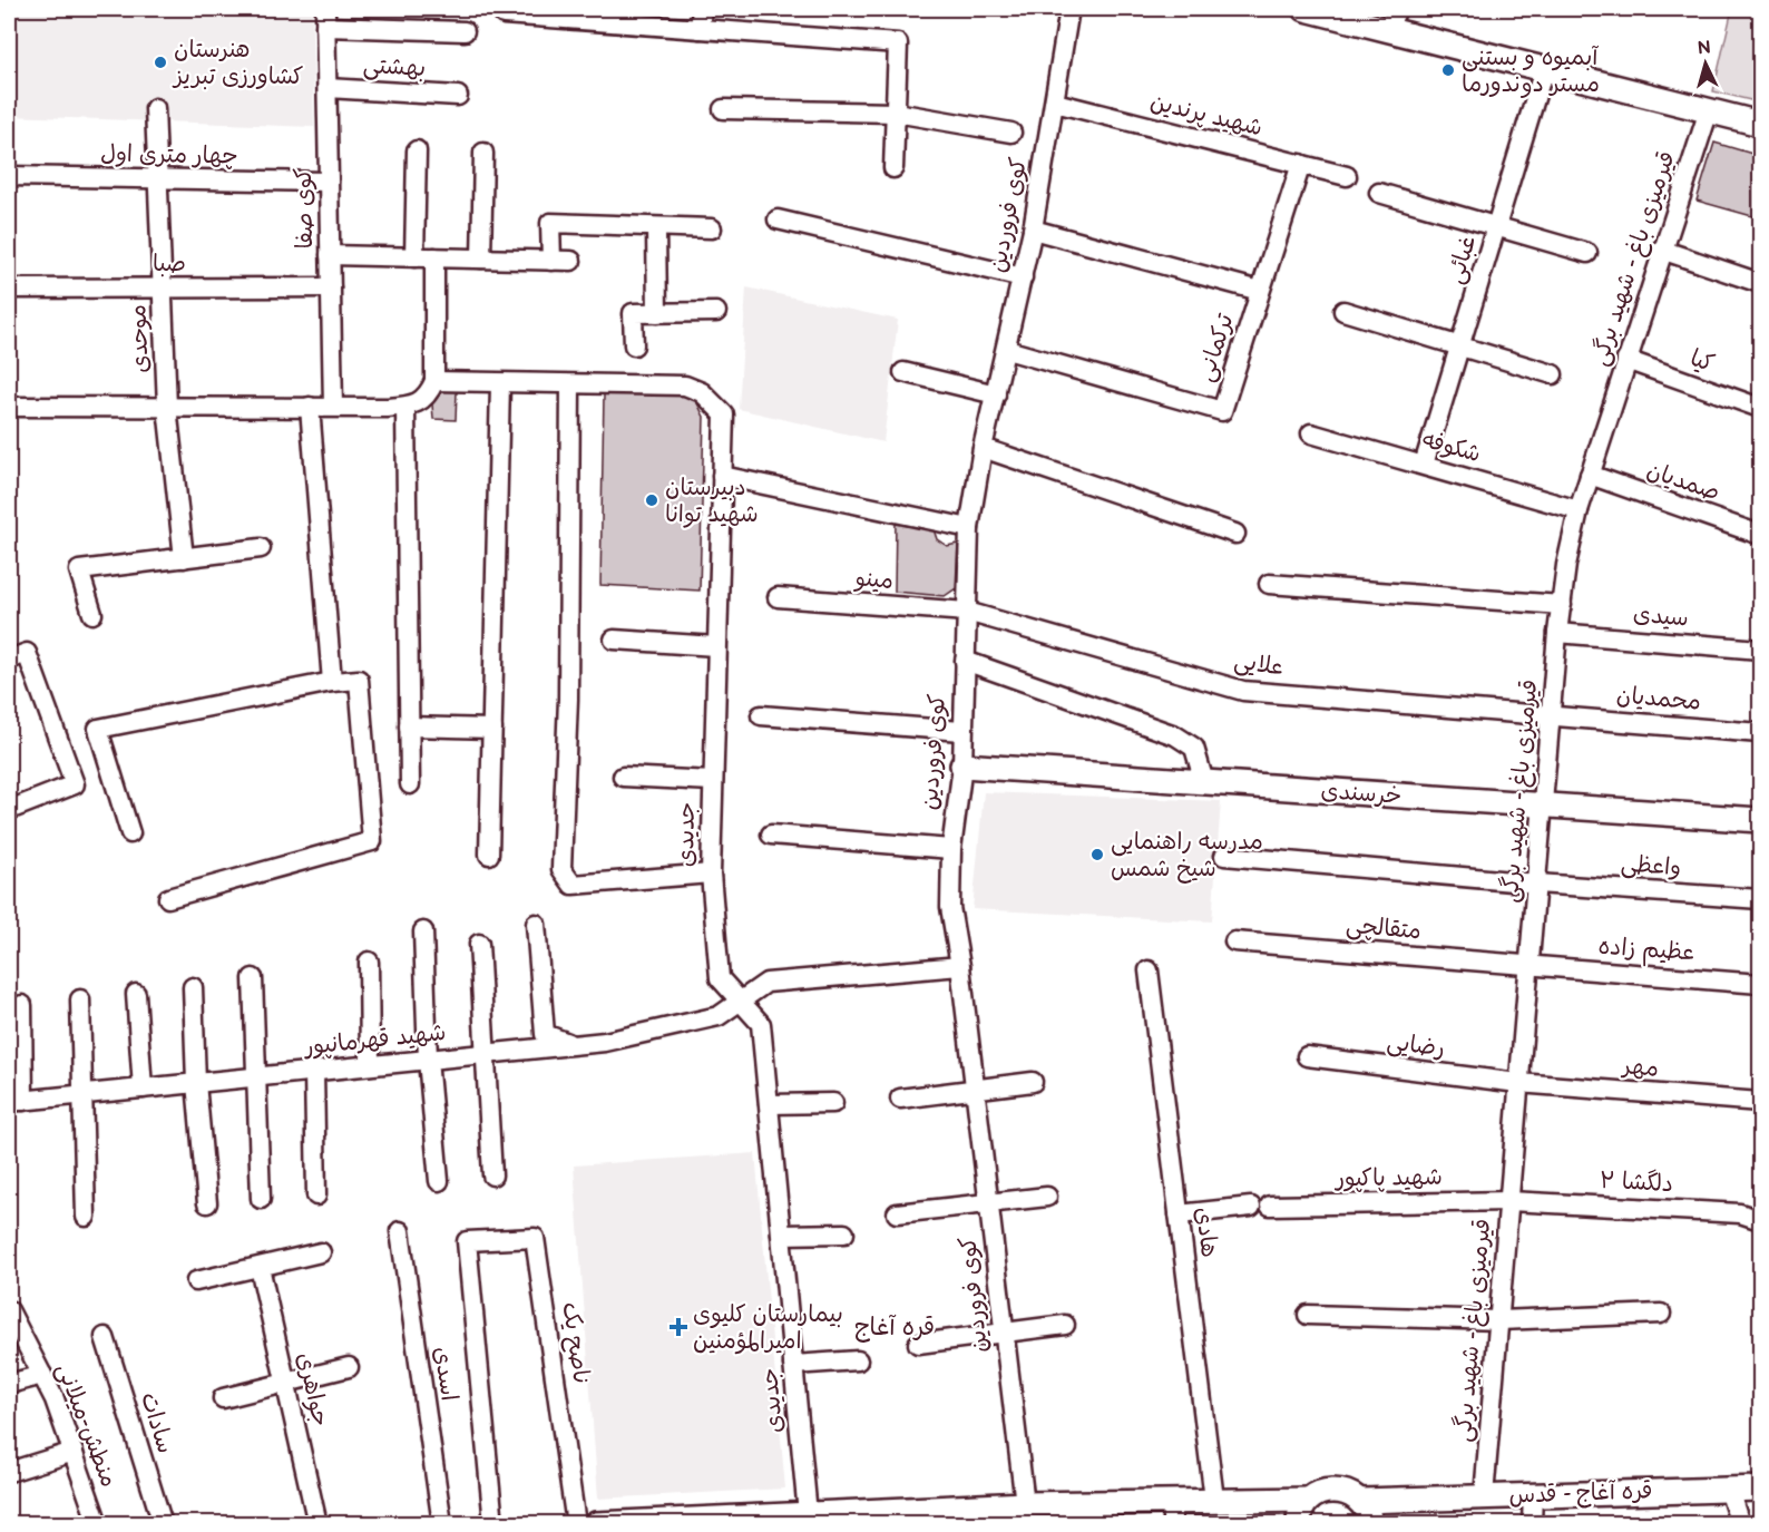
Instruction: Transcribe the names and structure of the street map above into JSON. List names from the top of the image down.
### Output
{
  "streets": {
    "main road": ["خرسندی", "قره آغاج - قدس"],
    "street": [
      "بهشتی",
      "شهید پرندین",
      "چهار متری اول",
      "کوی صفا",
      "کوی فروردین",
      "قیرمیزی باغ - شهید برگی",
      "غبائی",
      "صبا",
      "موحدی",
      "ترکمانی",
      "کیا",
      "شکوفه",
      "صمدیان",
      "مینو",
      "سیدی",
      "علایی",
      "محمدیان",
      "جدیدی",
      "واعظی",
      "متقالچی",
      "عظیم زاده",
      "شهید قهرمانپور",
      "رضایی",
      "مهر",
      "شهید پاکپور",
      "دلگشا ۲",
      "هادی",
      "ناصح یک",
      "اسدی",
      "جواهری",
      "سادات",
      "منطش-میلانی"
    ]
  },
  "crossings": [
    ["بهشتی", "کوی صفا"],
    ["شهید پرندین", "کوی فروردین"],
    ["شهید پرندین", "ترکمانی"],
    ["چهار متری اول", "کوی صفا"],
    ["چهار متری اول", "موحدی"],
    ["کوی صفا", "صبا"],
    ["کوی فروردین", "ترکمانی"],
    ["کوی فروردین", "مینو"],
    ["کوی فروردین", "علایی"],
    ["کوی فروردین", "خرسندی"],
    ["کوی فروردین", "شهید قهرمانپور"],
    ["قیرمیزی باغ - شهید برگی", "کیا"],
    ["قیرمیزی باغ - شهید برگی", "شکوفه"],
    ["قیرمیزی باغ - شهید برگی", "صمدیان"],
    ["قیرمیزی باغ - شهید برگی", "سیدی"],
    ["قیرمیزی باغ - شهید برگی", "علایی"],
    ["قیرمیزی باغ - شهید برگی", "محمدیان"],
    ["قیرمیزی باغ - شهید برگی", "خرسندی"],
    ["قیرمیزی باغ - شهید برگی", "واعظی"],
    ["قیرمیزی باغ - شهید برگی", "متقالچی"],
    ["قیرمیزی باغ - شهید برگی", "عظیم زاده"],
    ["قیرمیزی باغ - شهید برگی", "رضایی"],
    ["قیرمیزی باغ - شهید برگی", "مهر"],
    ["قیرمیزی باغ - شهید برگی", "شهید پاکپور"],
    ["قیرمیزی باغ - شهید برگی", "دلگشا ۲"],
    ["قیرمیزی باغ - شهید برگی", "قره آغاج - قدس"],
    ["غبائی", "شکوفه"],
    ["صبا", "موحدی"],
    ["مینو", "علایی"],
    ["علایی", "محمدیان"],
    ["جدیدی", "شهید قهرمانپور"],
    ["متقالچی", "عظیم زاده"],
    ["رضایی", "مهر"],
    ["شهید پاکپور", "دلگشا ۲"]
  ],
  "districts": ["قره آغاج"],
  "places": {
    "other": [
      "هنرستان کشاورزی تبریز",
      "آبمیوه و بستنی مستر دوندورما",
      "دبیرستان شهید توانا",
      "مدرسه راهنمایی شیخ شمس"
    ],
    "health": ["بیمارستان کلیوی امیرالمؤمنین"]
  },
  "north": "top"
}
